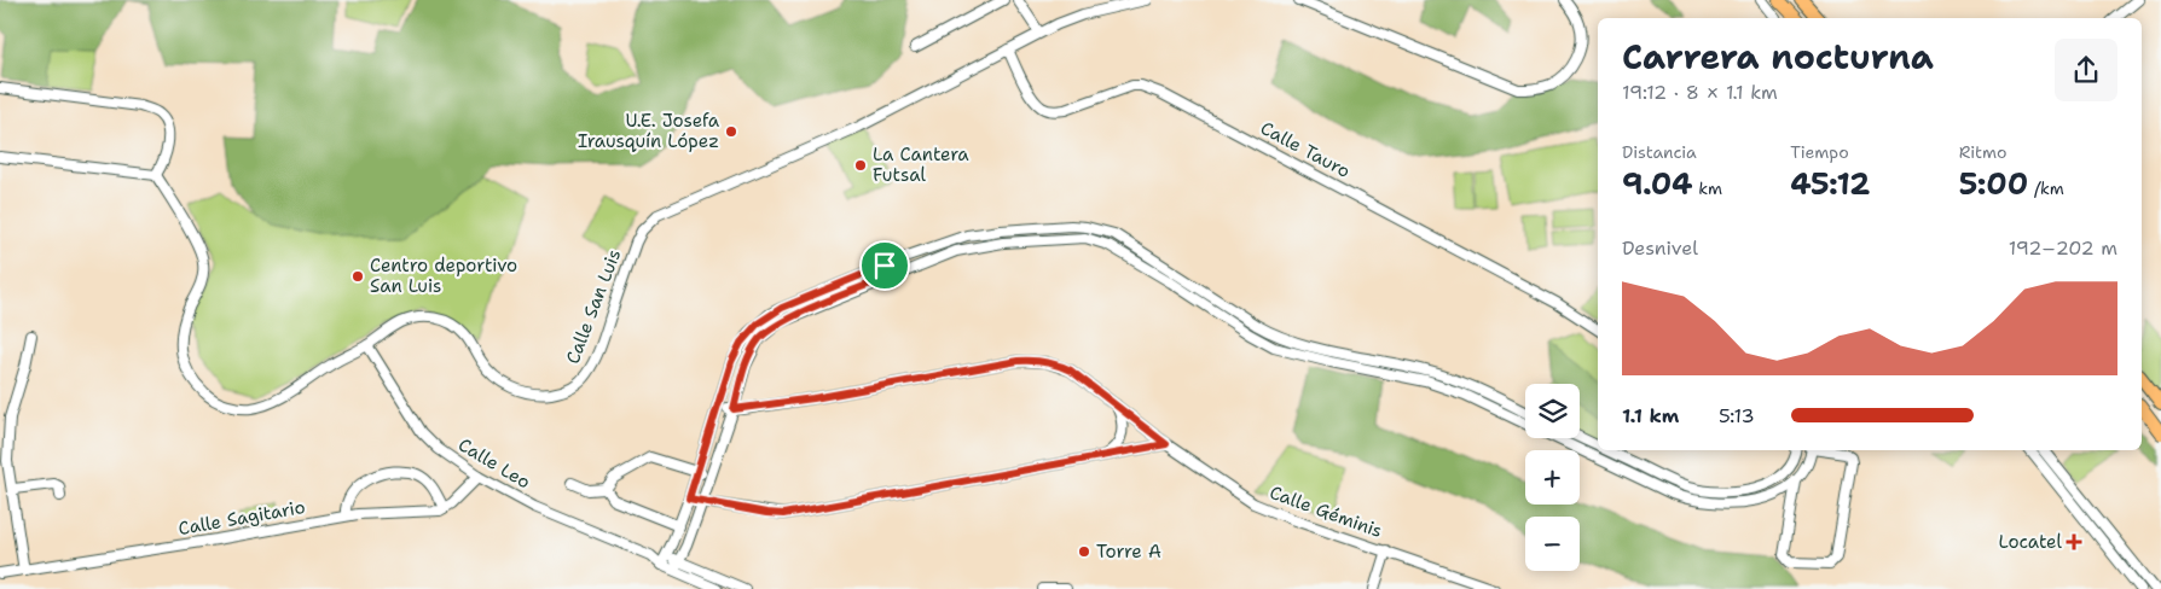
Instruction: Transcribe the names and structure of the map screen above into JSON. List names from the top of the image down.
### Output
{
  "streets": {
    "street": [
      "Calle Tauro",
      "Calle San Luis",
      "Calle Leo",
      "Calle Géminis",
      "Calle Sagitario"
    ]
  },
  "crossings": [
    ["Calle Tauro", "Calle San Luis"],
    ["Calle San Luis", "Calle Leo"]
  ],
  "places": {
    "other": [
      "U.E. Josefa Irausquín López",
      "La Cantera Futsal",
      "Centro deportivo San Luis",
      "Torre A"
    ],
    "health": ["Locatel"]
  },
  "page": {
    "heading": ["Carrera nocturna", "19:12 · 8 × 1.1 km"],
    "stats": [
      ["Distancia", "9.04 km"],
      ["Tiempo", "45:12"],
      ["Ritmo", "5:00 /km"]
    ],
    "chart": ["Desnivel", "192–202 m"],
    "map_buttons": ["+", "−"],
    "list": [
      {
        "name": "1.1 km",
        "note": "5:13"
      }
    ]
  }
}
